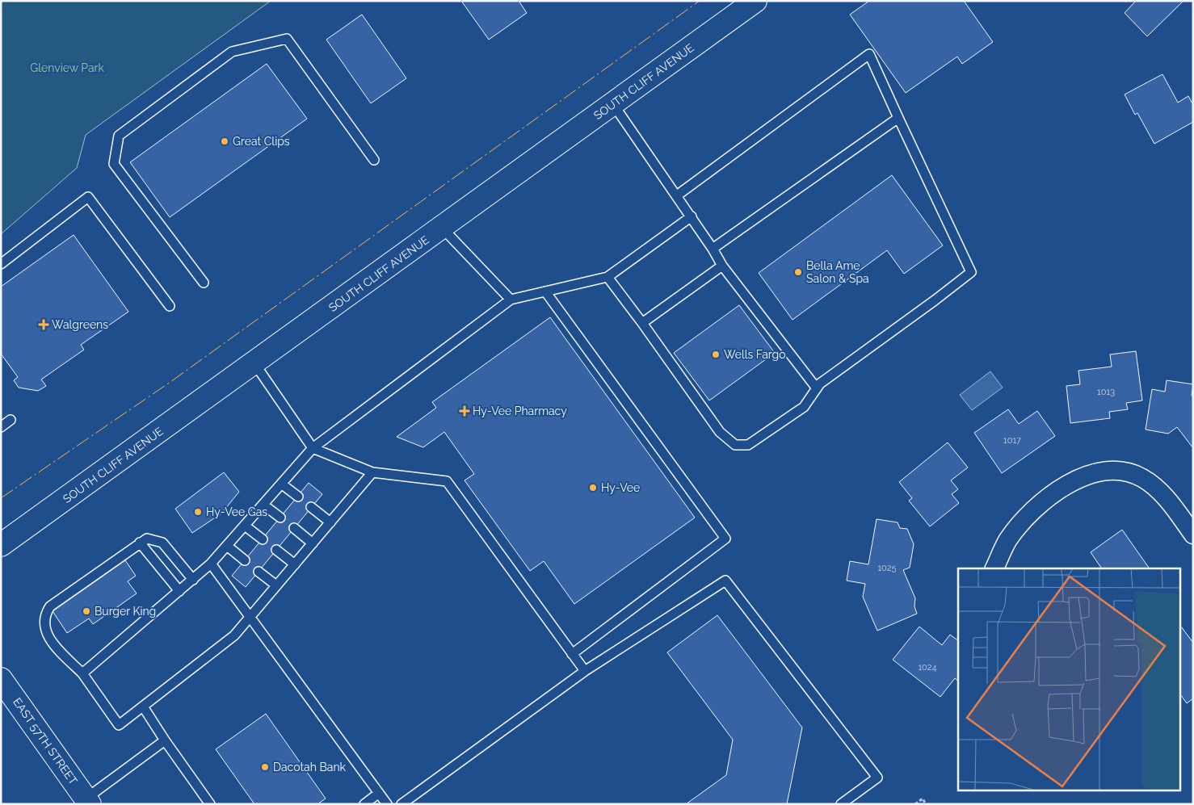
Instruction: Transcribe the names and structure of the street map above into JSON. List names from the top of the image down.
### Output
{
  "streets": {
    "main road": ["SOUTH CLIFF AVENUE", "EAST 57TH STREET"]
  },
  "parks": ["Glenview Park"],
  "places": {
    "other": [
      "Great Clips",
      "Bella Ame Salon & Spa",
      "Wells Fargo",
      "Hy-Vee",
      "Hy-Vee Gas",
      "Burger King",
      "Dacotah Bank"
    ],
    "health": ["Walgreens", "Hy-Vee Pharmacy"]
  },
  "house_numbers": [
    "1013",
    "1017",
    "1025",
    "1024"
  ]
}
